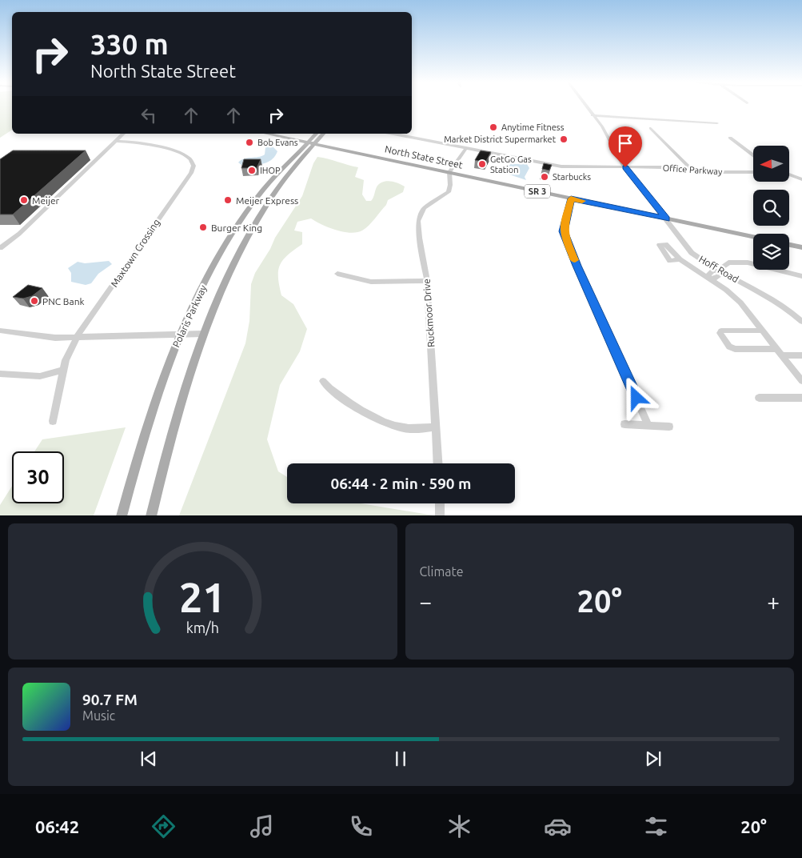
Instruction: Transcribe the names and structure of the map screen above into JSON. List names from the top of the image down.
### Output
{
  "streets": {
    "main road": ["North State Street", "SR 3", "Polaris Parkway"],
    "street": [
      "Office Parkway",
      "Maxtown Crossing",
      "Hoff Road",
      "Ruckmoor Drive"
    ]
  },
  "crossings": [
    ["North State Street", "Hoff Road"],
    ["North State Street", "Ruckmoor Drive"],
    ["North State Street", "Polaris Parkway"],
    ["Office Parkway", "Hoff Road"]
  ],
  "places": [
    "Anytime Fitness",
    "Market District Supermarket",
    "Bob Evans",
    "GetGo Gas Station",
    "IHOP",
    "Starbucks",
    "Meijer",
    "Meijer Express",
    "Burger King",
    "PNC Bank"
  ],
  "north": "left",
  "page": {
    "turn": ["330 m", "North State Street"],
    "limit": "30",
    "trip": "06:44 · 2 min · 590 m",
    "tile": "Climate",
    "heat": ["−", "20°", "+"],
    "song": ["90.7 FM", "Music"],
    "tabs": ["06:42", "20°"],
    "gauge": ["21", "km/h"]
  }
}
